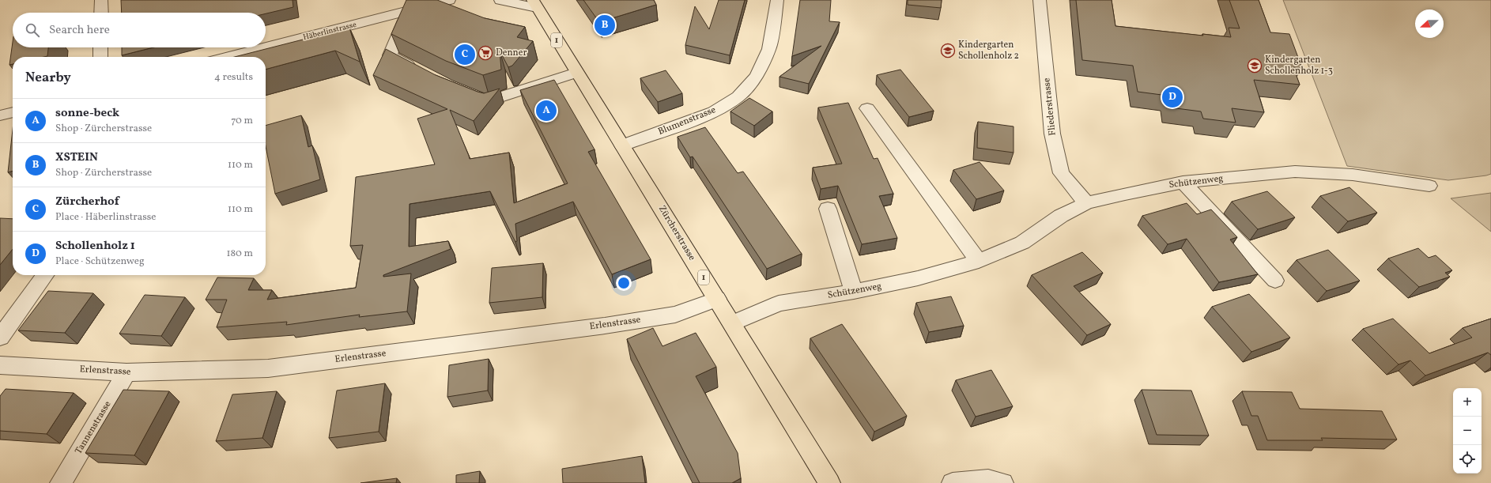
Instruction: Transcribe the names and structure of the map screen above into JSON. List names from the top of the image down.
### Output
{
  "streets": {
    "main road": ["1", "Zürcherstrasse"],
    "street": [
      "Häberlinstrasse",
      "Fliederstrasse",
      "Blumenstrasse",
      "Schützenweg",
      "Erlenstrasse",
      "Tannenstrasse"
    ]
  },
  "crossings": [
    ["Fliederstrasse", "Schützenweg"],
    ["Blumenstrasse", "Zürcherstrasse"],
    ["Schützenweg", "Zürcherstrasse"],
    ["Zürcherstrasse", "Erlenstrasse"],
    ["Erlenstrasse", "Tannenstrasse"]
  ],
  "places": {
    "school or university": ["Kindergarten Schollenholz 2", "Kindergarten Schollenholz 1-3"],
    "supermarket": ["Denner"]
  },
  "north": "left",
  "page": {
    "search": "Search here",
    "pins": [
      "B",
      "C",
      "D",
      "A"
    ],
    "heading": ["Nearby", "4 results"],
    "list": [
      {
        "mark": "A",
        "name": "sonne-beck",
        "note": "Shop · Zürcherstrasse",
        "value": "70 m"
      },
      {
        "mark": "B",
        "name": "XSTEIN",
        "note": "Shop · Zürcherstrasse",
        "value": "110 m"
      },
      {
        "mark": "C",
        "name": "Zürcherhof",
        "note": "Place · Häberlinstrasse",
        "value": "110 m"
      },
      {
        "mark": "D",
        "name": "Schollenholz 1",
        "note": "Place · Schützenweg",
        "value": "180 m"
      }
    ],
    "map_buttons": ["+", "−"]
  }
}
